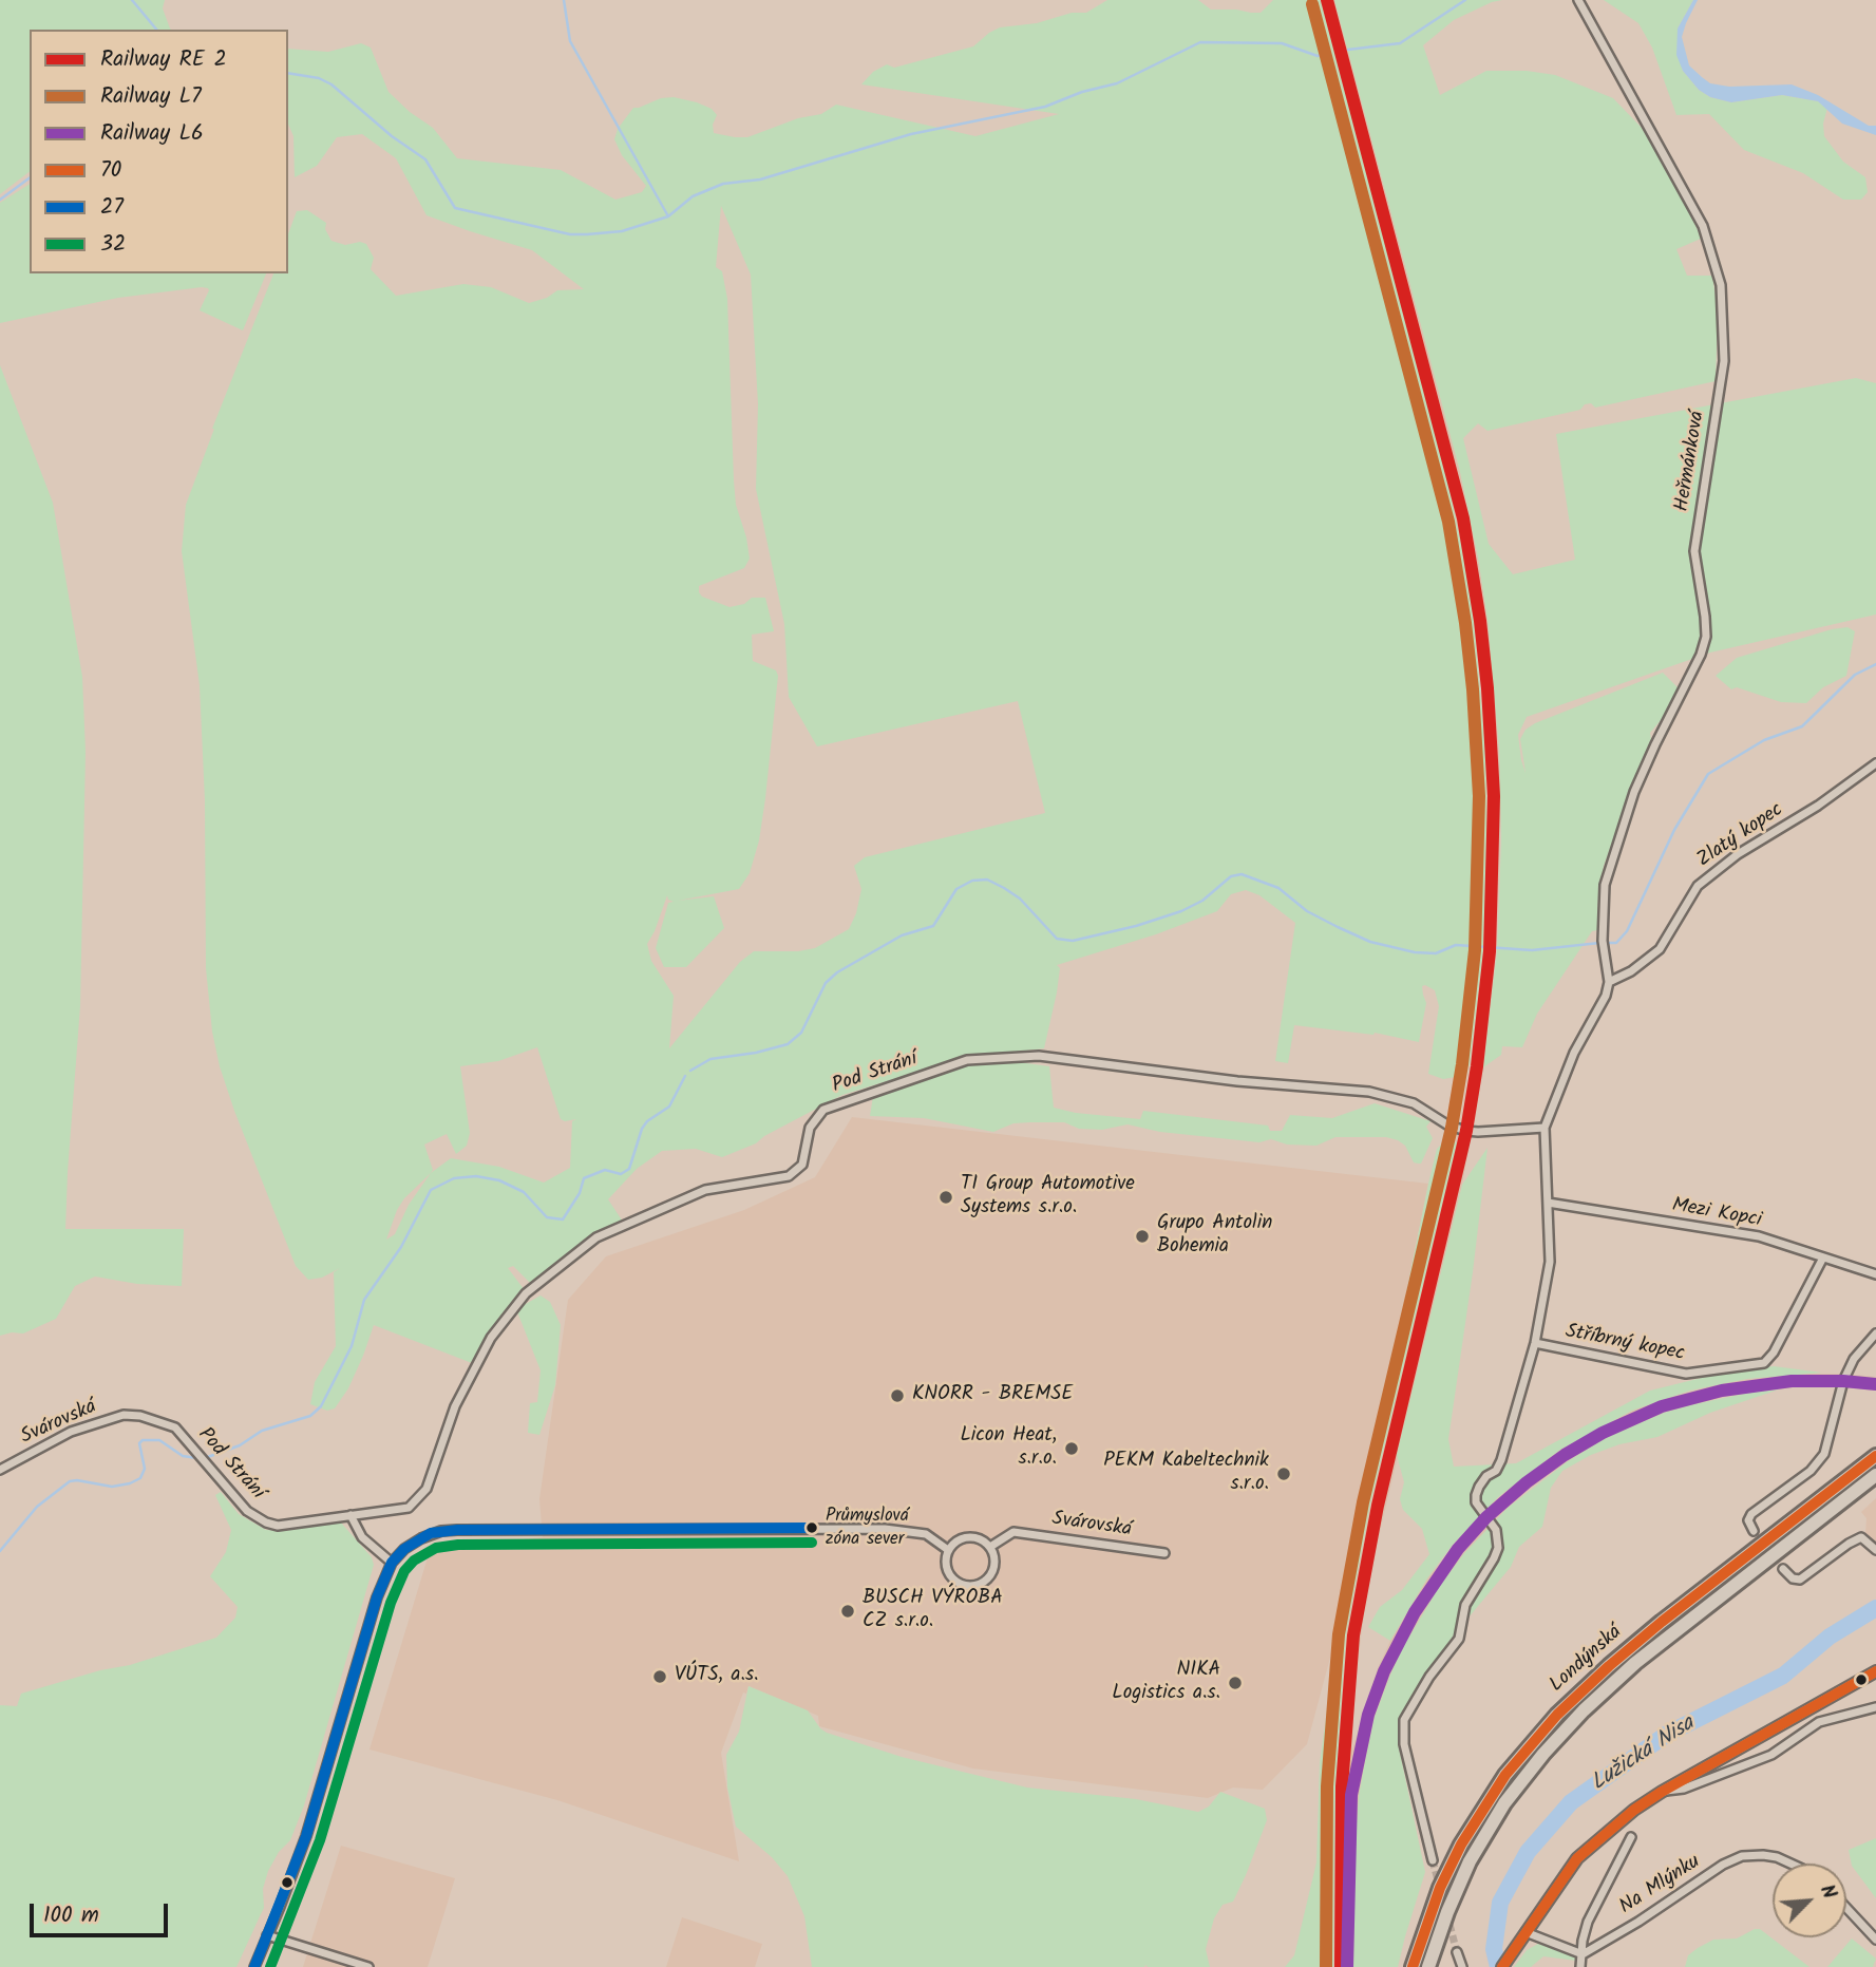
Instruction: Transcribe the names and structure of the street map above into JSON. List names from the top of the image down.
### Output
{
  "streets": {
    "highway": ["Londýnská"],
    "street": [
      "Heřmánková",
      "Zlatý kopec",
      "Pod Strání",
      "Mezi Kopci",
      "Stříbrný kopec",
      "Svárovská",
      "Na Mlýnku"
    ]
  },
  "crossings": [
    ["Heřmánková", "Zlatý kopec"],
    ["Heřmánková", "Stříbrný kopec"],
    ["Zlatý kopec", "Stříbrný kopec"],
    ["Pod Strání", "Stříbrný kopec"],
    ["Pod Strání", "Svárovská"],
    ["Mezi Kopci", "Stříbrný kopec"]
  ],
  "water": ["Lužická Nisa"],
  "places": [
    "TI Group Automotive Systems s.r.o.",
    "Grupo Antolin Bohemia",
    "KNORR - BREMSE",
    "Licon Heat, s.r.o.",
    "PEKM Kabeltechnik s.r.o.",
    "Průmyslová zóna sever",
    "BUSCH VÝROBA CZ s.r.o.",
    "VÚTS, a.s.",
    "NIKA Logistics a.s."
  ],
  "lines": [
    "rail line L7",
    "rail line L6",
    "transit line 70",
    "transit line 27",
    "transit line 32"
  ],
  "legend": [
    "Railway RE 2",
    "Railway L7",
    "Railway L6",
    "70",
    "27",
    "32"
  ],
  "scale_bar": "100 m",
  "north": "top right"
}
